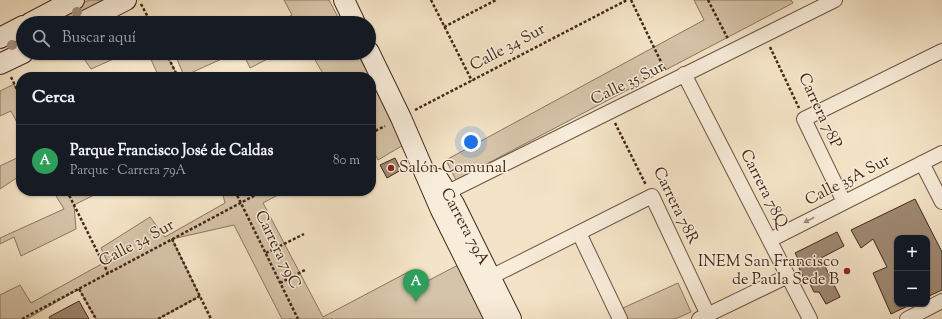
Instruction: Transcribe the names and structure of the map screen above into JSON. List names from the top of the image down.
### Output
{
  "streets": {
    "street": [
      "Calle 35 Sur",
      "Carrera 78P",
      "Calle 35A Sur",
      "Carrera 78Q",
      "Carrera 78R",
      "Carrera 79A"
    ],
    "path": ["Calle 34 Sur", "Carrera 79C"]
  },
  "crossings": [
    ["Calle 34 Sur", "Carrera 79A"],
    ["Calle 34 Sur", "Carrera 79C"],
    ["Calle 35 Sur", "Carrera 78P"],
    ["Calle 35 Sur", "Carrera 78Q"],
    ["Calle 35 Sur", "Carrera 78R"],
    ["Calle 35 Sur", "Carrera 79A"],
    ["Carrera 78P", "Calle 35A Sur"],
    ["Calle 35A Sur", "Carrera 78Q"]
  ],
  "one_way": ["Calle 35A Sur"],
  "places": ["Salón Comunal", "INEM San Francisco de Paula Sede B"],
  "page": {
    "search": "Buscar aquí",
    "heading": "Cerca",
    "list": [
      {
        "mark": "A",
        "name": "Parque Francisco José de Caldas",
        "note": "Parque · Carrera 79A",
        "value": "80 m"
      }
    ],
    "map_buttons": ["+", "−"],
    "pins": "A"
  }
}
